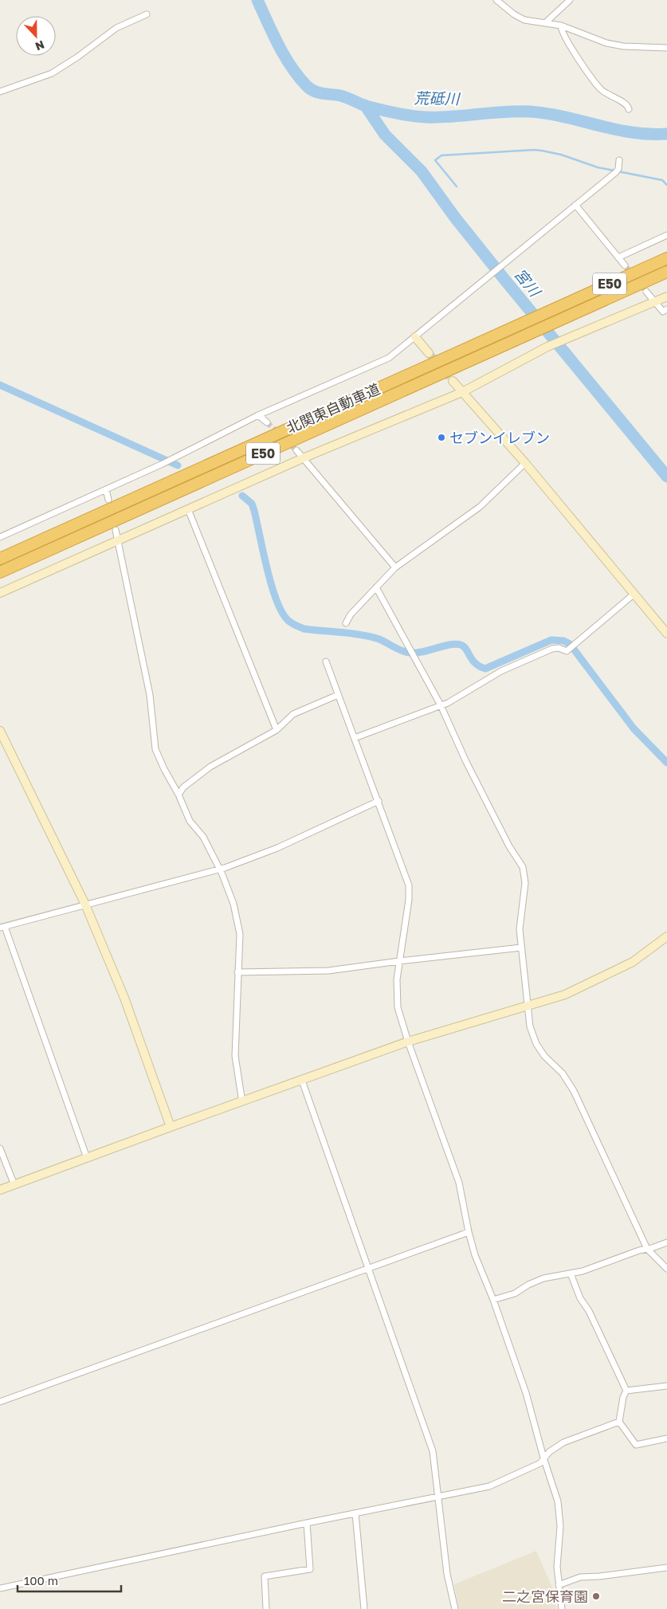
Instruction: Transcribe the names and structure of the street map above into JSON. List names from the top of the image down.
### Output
{
  "streets": {
    "highway": ["E50", "北関東自動車道"]
  },
  "water": ["荒砥川", "宮川"],
  "places": ["セブンイレブン", "二之宮保育園"],
  "scale_bar": "100 m",
  "north": "bottom"
}
